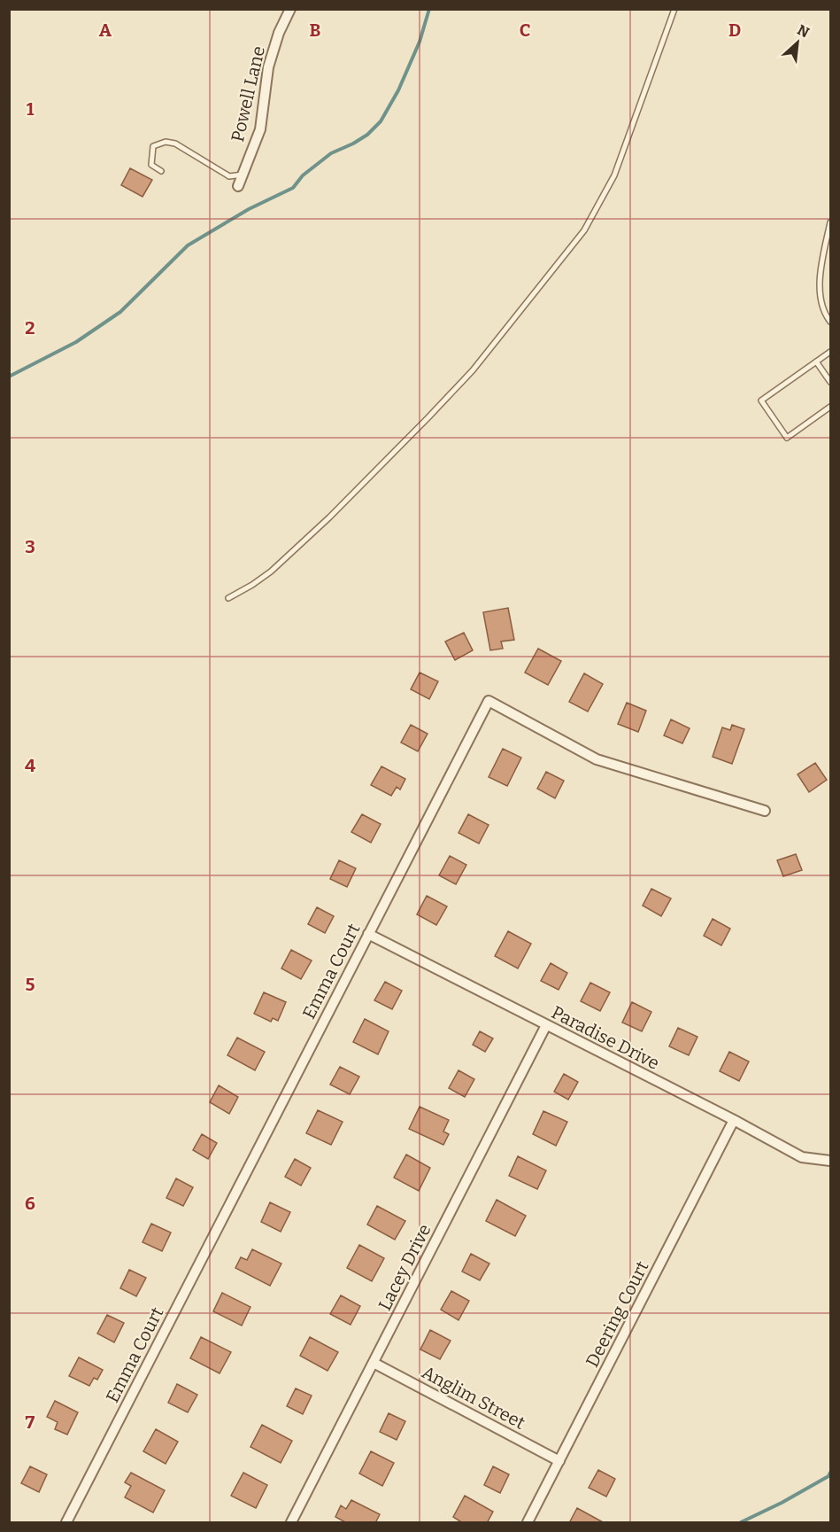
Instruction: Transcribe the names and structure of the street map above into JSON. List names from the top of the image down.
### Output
{
  "streets": {
    "street": [
      "Powell Lane",
      "Emma Court",
      "Paradise Drive",
      "Lacey Drive",
      "Deering Court",
      "Anglim Street"
    ]
  },
  "crossings": [
    ["Emma Court", "Paradise Drive"],
    ["Paradise Drive", "Lacey Drive"],
    ["Paradise Drive", "Deering Court"],
    ["Lacey Drive", "Anglim Street"],
    ["Deering Court", "Anglim Street"]
  ],
  "north": "top right",
  "grid": {
    "columns": [
      "A",
      "B",
      "C",
      "D"
    ],
    "rows": [
      "1",
      "2",
      "3",
      "4",
      "5",
      "6",
      "7"
    ]
  }
}
